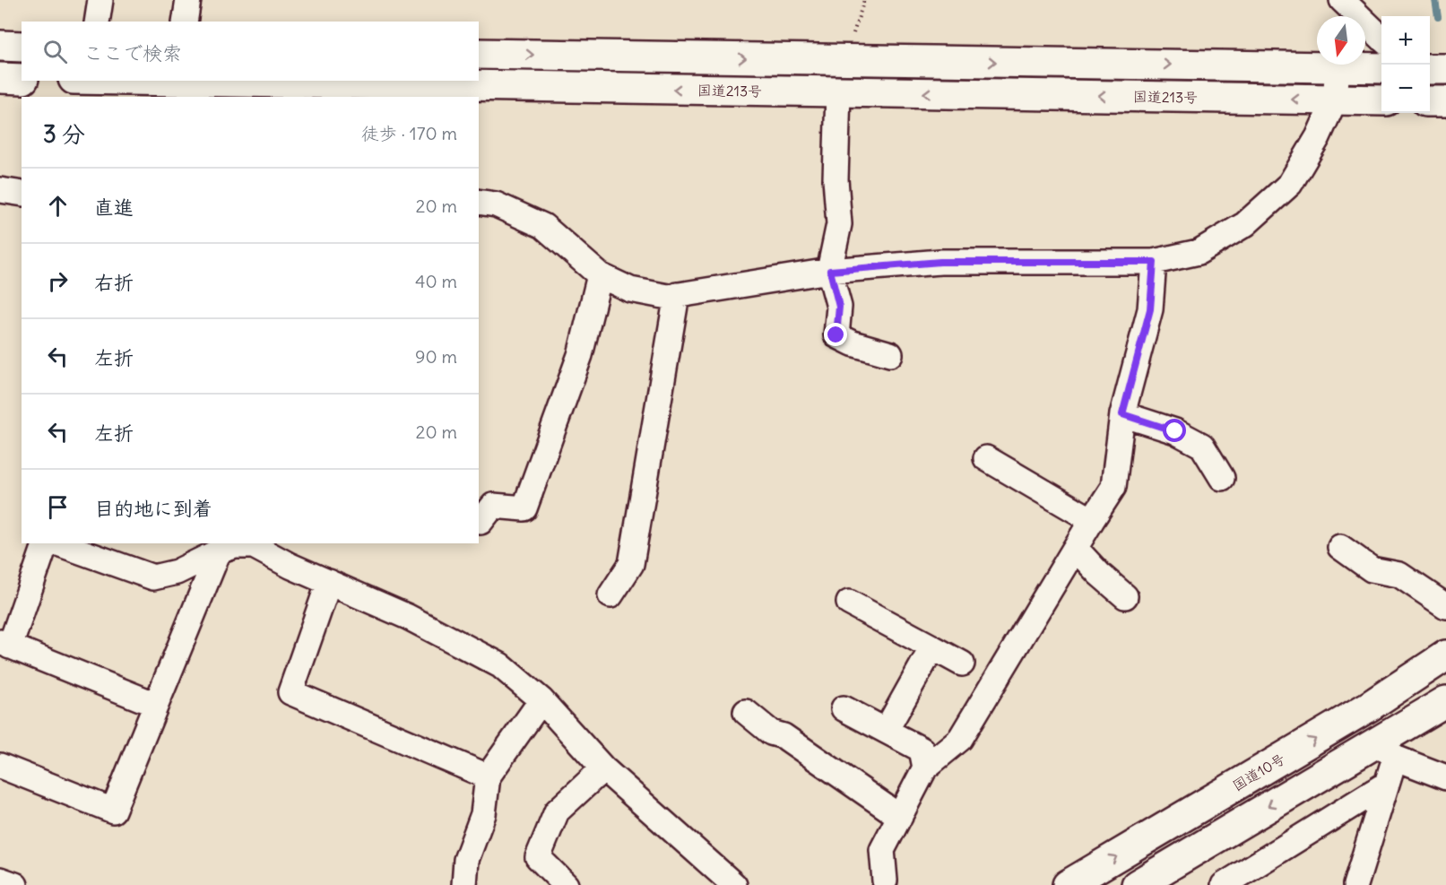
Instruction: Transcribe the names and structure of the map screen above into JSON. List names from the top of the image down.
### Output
{
  "streets": {
    "highway": ["国道213号", "国道10号"]
  },
  "north": "bottom",
  "page": {
    "map_buttons": ["+", "−"],
    "search": "ここで検索",
    "heading": ["3 分", "徒歩 · 170 m"],
    "list": [
      ["直進", "20 m"],
      ["右折", "40 m"],
      ["左折", "90 m"],
      ["左折", "20 m"],
      "目的地に到着"
    ]
  }
}
